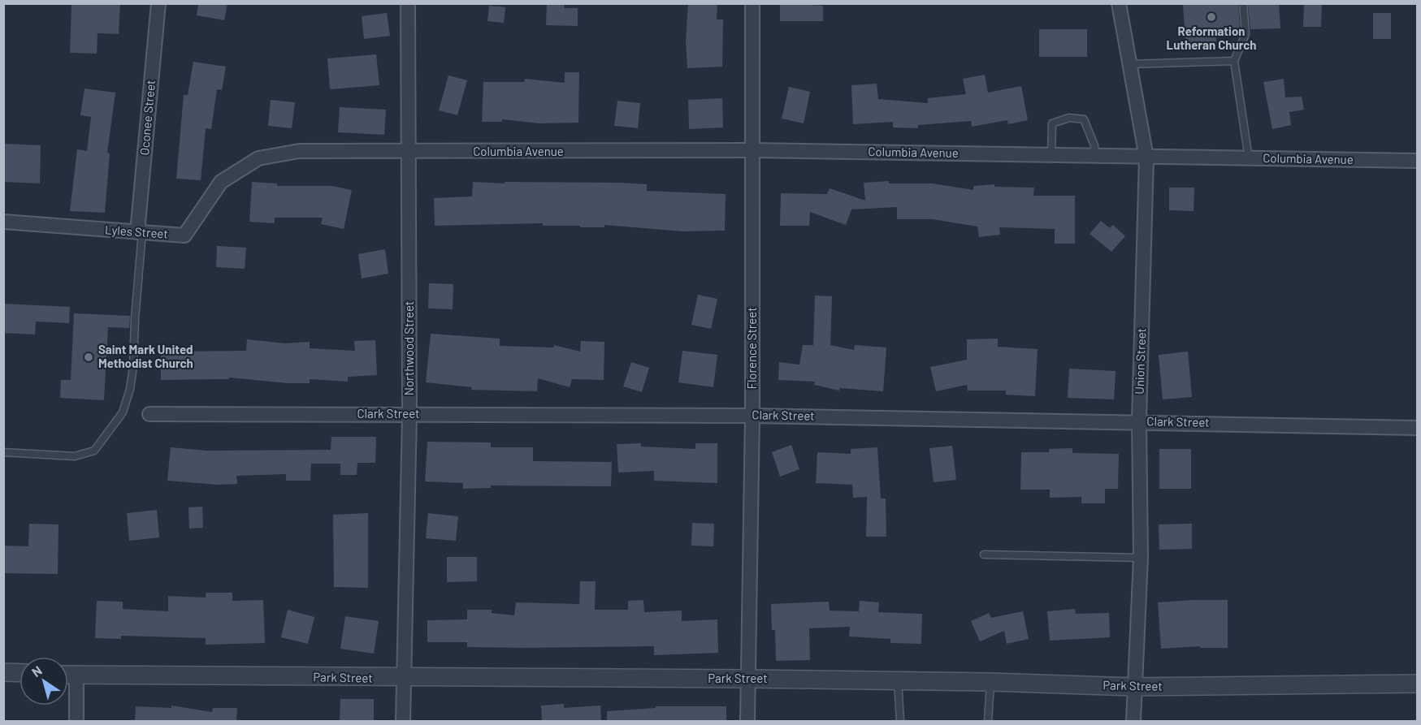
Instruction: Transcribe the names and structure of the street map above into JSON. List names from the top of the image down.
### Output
{
  "streets": {
    "street": [
      "Oconee Street",
      "Columbia Avenue",
      "Lyles Street",
      "Northwood Street",
      "Florence Street",
      "Union Street",
      "Clark Street",
      "Park Street"
    ]
  },
  "crossings": [
    ["Oconee Street", "Lyles Street"],
    ["Columbia Avenue", "Lyles Street"],
    ["Columbia Avenue", "Northwood Street"],
    ["Columbia Avenue", "Florence Street"],
    ["Columbia Avenue", "Union Street"],
    ["Lyles Street", "Northwood Street"],
    ["Northwood Street", "Clark Street"],
    ["Northwood Street", "Park Street"],
    ["Florence Street", "Clark Street"],
    ["Florence Street", "Park Street"],
    ["Union Street", "Clark Street"],
    ["Union Street", "Park Street"]
  ],
  "places": ["Reformation Lutheran Church", "Saint Mark United Methodist Church"],
  "north": "top left"
}
